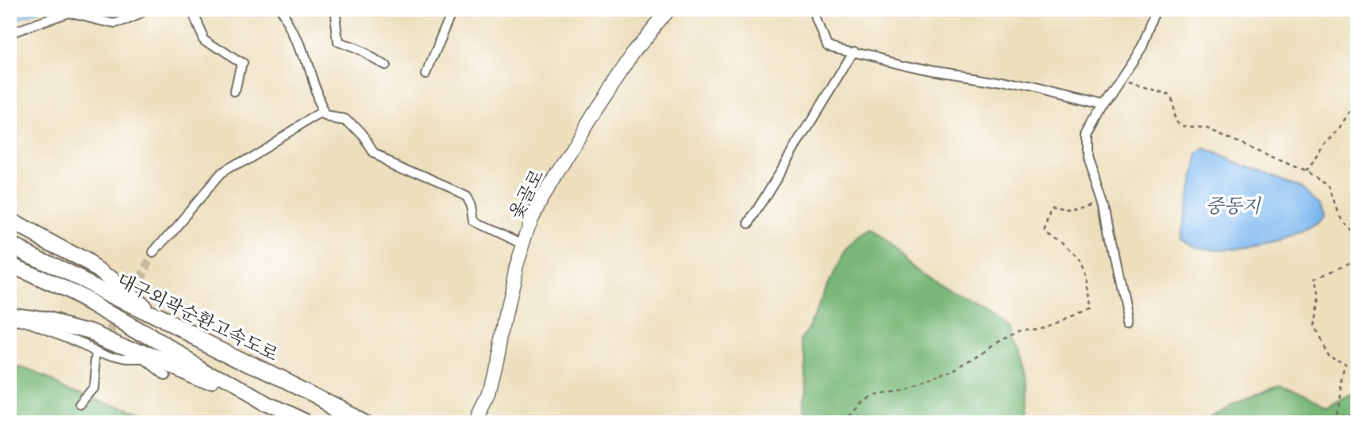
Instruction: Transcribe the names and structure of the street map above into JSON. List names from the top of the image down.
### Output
{
  "streets": {
    "highway": ["대구외곽순환고속도로"],
    "street": ["옻골로"]
  },
  "water": ["중동지"]
}
